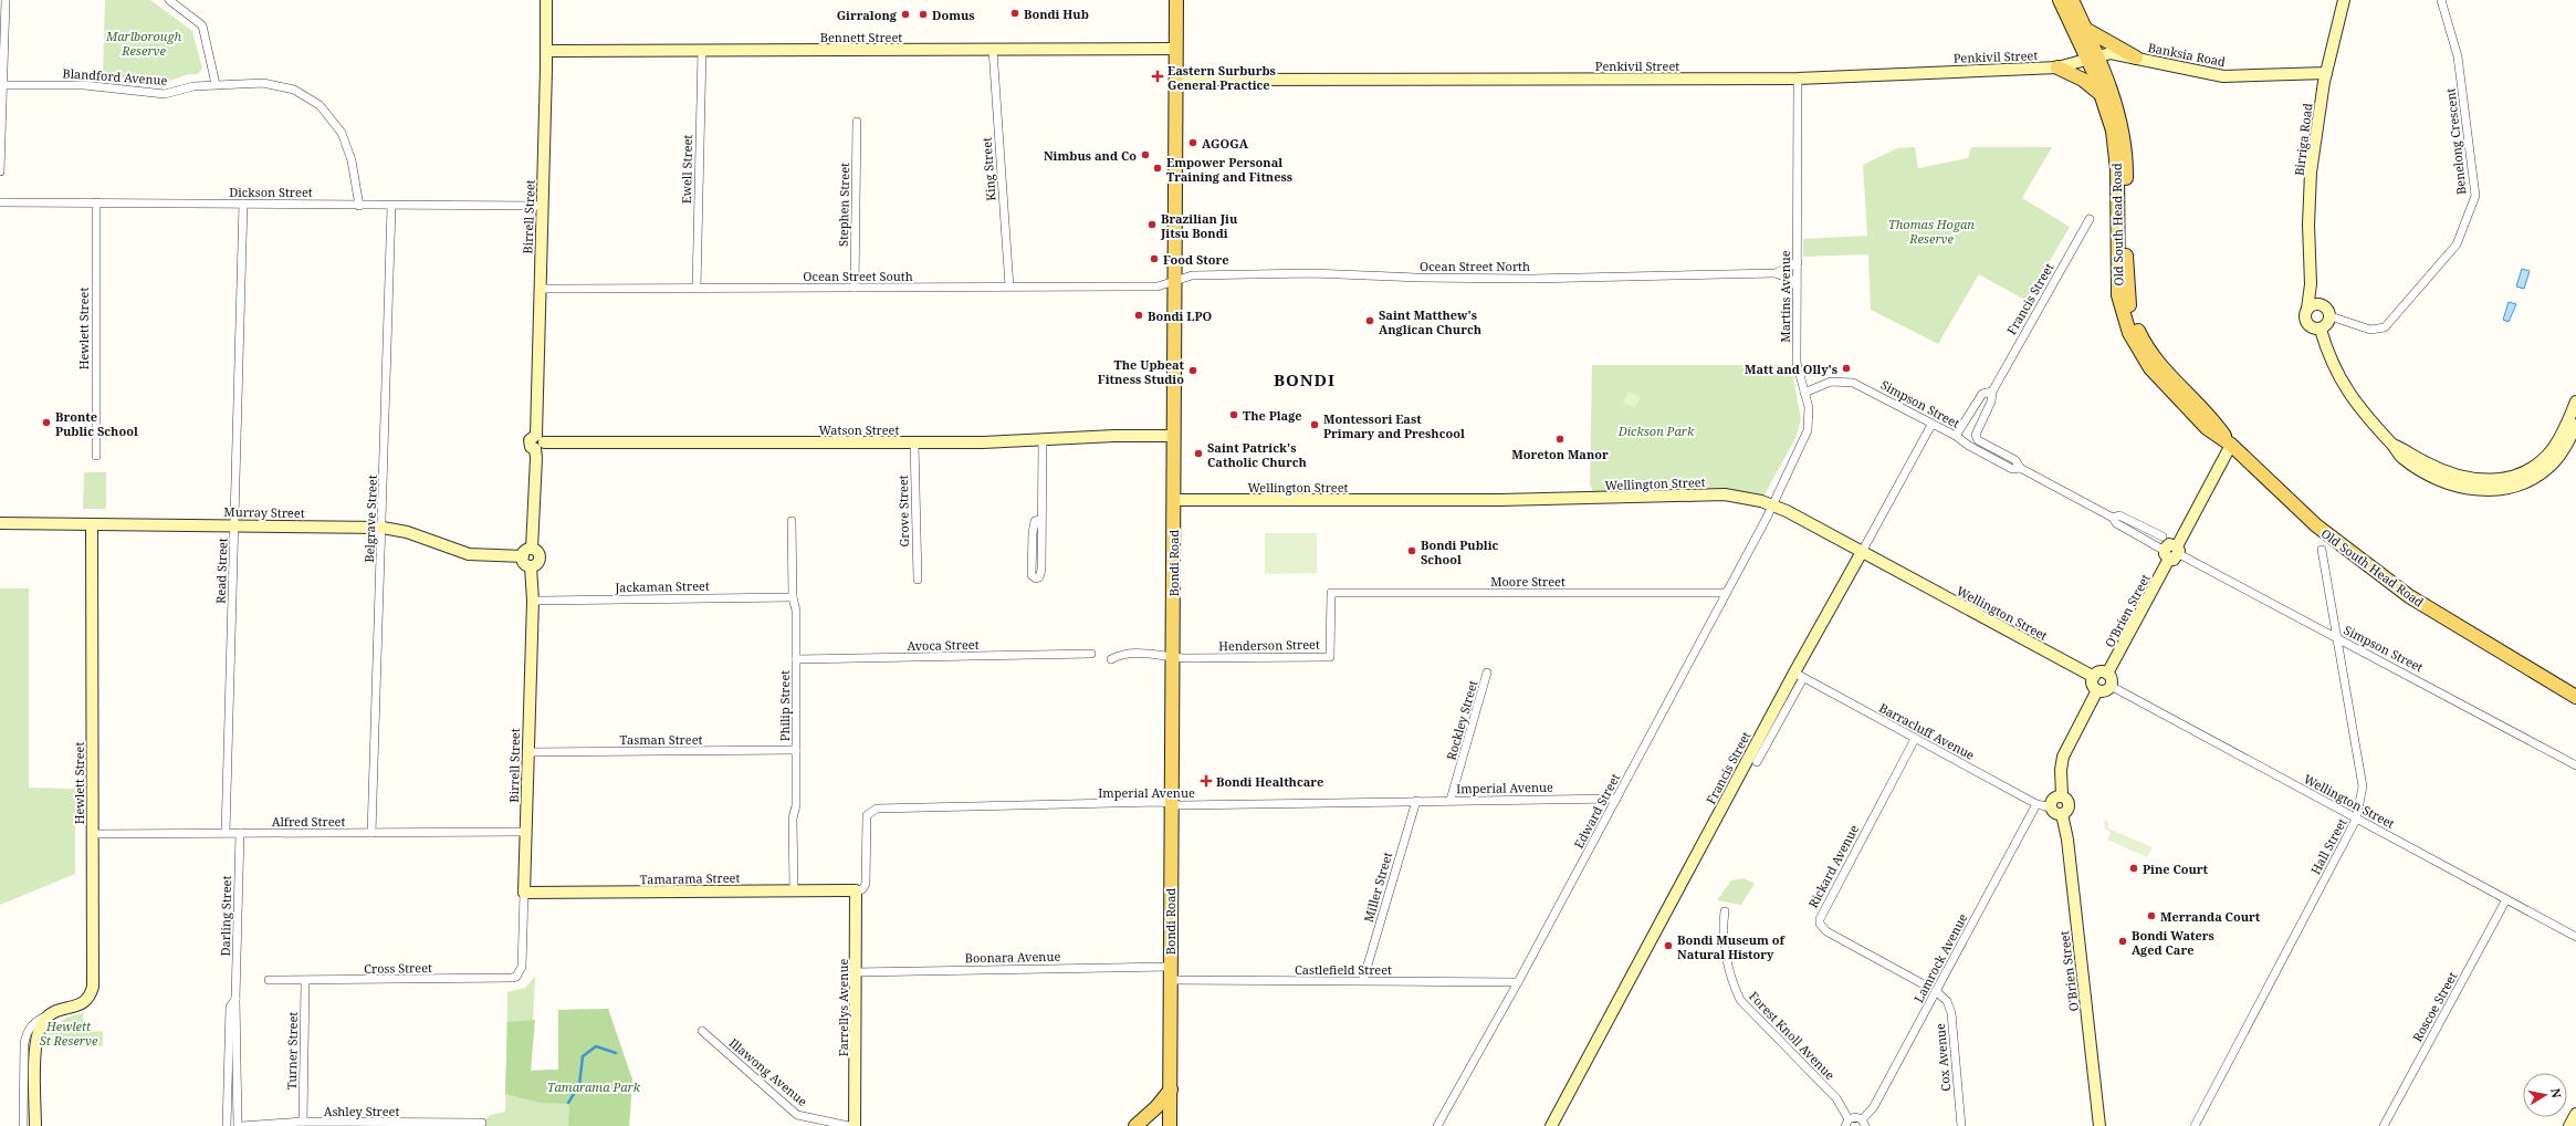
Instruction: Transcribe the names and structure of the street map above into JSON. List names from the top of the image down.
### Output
{
  "streets": {
    "main road": ["Old South Head Road", "Bondi Road"],
    "street": [
      "Bennett Street",
      "Banksia Road",
      "Penkivil Street",
      "Blandford Avenue",
      "Birriga Road",
      "Benelong Crescent",
      "Ewell Street",
      "King Street",
      "Dickson Street",
      "Stephen Street",
      "Birrell Street",
      "Ocean Street North",
      "Ocean Street South",
      "Martins Avenue",
      "Francis Street",
      "Hewlett Street",
      "Simpson Street",
      "Watson Street",
      "Wellington Street",
      "Grove Street",
      "Murray Street",
      "Belgrave Street",
      "Read Street",
      "Moore Street",
      "Jackaman Street",
      "O'Brien Street",
      "Avoca Street",
      "Henderson Street",
      "Philip Street",
      "Rockley Street",
      "Barracluff Avenue",
      "Tasman Street",
      "Imperial Avenue",
      "Edward Street",
      "Alfred Street",
      "Hall Street",
      "Rickard Avenue",
      "Tamarama Street",
      "Miller Street",
      "Darling Street",
      "Boonara Avenue",
      "Lamrock Avenue",
      "Cross Street",
      "Castlefield Street",
      "Roscoe Street",
      "Farrellys Avenue",
      "Forest Knoll Avenue",
      "Turner Street",
      "Cox Avenue",
      "Illawong Avenue",
      "Ashley Street"
    ]
  },
  "crossings": [
    ["Bennett Street", "Ewell Street"],
    ["Bennett Street", "King Street"],
    ["Bennett Street", "Birrell Street"],
    ["Bennett Street", "Bondi Road"],
    ["Banksia Road", "Penkivil Street"],
    ["Banksia Road", "Birriga Road"],
    ["Banksia Road", "Old South Head Road"],
    ["Penkivil Street", "Old South Head Road"],
    ["Penkivil Street", "Martins Avenue"],
    ["Penkivil Street", "Bondi Road"],
    ["Blandford Avenue", "Dickson Street"],
    ["Birriga Road", "Benelong Crescent"],
    ["Ewell Street", "Ocean Street South"],
    ["King Street", "Ocean Street South"],
    ["Dickson Street", "Birrell Street"],
    ["Dickson Street", "Hewlett Street"],
    ["Dickson Street", "Belgrave Street"],
    ["Dickson Street", "Read Street"],
    ["Stephen Street", "Ocean Street South"],
    ["Birrell Street", "Ocean Street South"],
    ["Birrell Street", "Watson Street"],
    ["Birrell Street", "Murray Street"],
    ["Birrell Street", "Jackaman Street"],
    ["Birrell Street", "Tasman Street"],
    ["Birrell Street", "Alfred Street"],
    ["Birrell Street", "Tamarama Street"],
    ["Birrell Street", "Cross Street"],
    ["Ocean Street North", "Ocean Street South"],
    ["Ocean Street North", "Martins Avenue"],
    ["Ocean Street North", "Bondi Road"],
    ["Ocean Street South", "Bondi Road"],
    ["Martins Avenue", "Simpson Street"],
    ["Martins Avenue", "Wellington Street"],
    ["Martins Avenue", "Edward Street"],
    ["Francis Street", "Simpson Street"],
    ["Francis Street", "Wellington Street"],
    ["Francis Street", "Barracluff Avenue"],
    ["Hewlett Street", "Murray Street"],
    ["Hewlett Street", "Alfred Street"],
    ["Simpson Street", "O'Brien Street"],
    ["Simpson Street", "Hall Street"],
    ["Watson Street", "Grove Street"],
    ["Watson Street", "Bondi Road"],
    ["Wellington Street", "Bondi Road"],
    ["Wellington Street", "O'Brien Street"],
    ["Wellington Street", "Edward Street"],
    ["Wellington Street", "Hall Street"],
    ["Wellington Street", "Roscoe Street"],
    ["Murray Street", "Belgrave Street"],
    ["Murray Street", "Read Street"],
    ["Belgrave Street", "Alfred Street"],
    ["Bondi Road", "Henderson Street"],
    ["Bondi Road", "Imperial Avenue"],
    ["Bondi Road", "Boonara Avenue"],
    ["Bondi Road", "Castlefield Street"],
    ["Read Street", "Alfred Street"],
    ["Moore Street", "Henderson Street"],
    ["Moore Street", "Edward Street"],
    ["Jackaman Street", "Philip Street"],
    ["O'Brien Street", "Barracluff Avenue"],
    ["Avoca Street", "Philip Street"],
    ["Philip Street", "Tasman Street"],
    ["Philip Street", "Tamarama Street"],
    ["Rockley Street", "Imperial Avenue"],
    ["Barracluff Avenue", "Rickard Avenue"],
    ["Barracluff Avenue", "Lamrock Avenue"],
    ["Imperial Avenue", "Edward Street"],
    ["Imperial Avenue", "Tamarama Street"],
    ["Imperial Avenue", "Miller Street"],
    ["Imperial Avenue", "Farrellys Avenue"],
    ["Edward Street", "Castlefield Street"],
    ["Alfred Street", "Darling Street"],
    ["Tamarama Street", "Farrellys Avenue"],
    ["Miller Street", "Castlefield Street"],
    ["Boonara Avenue", "Farrellys Avenue"],
    ["Lamrock Avenue", "Cox Avenue"],
    ["Cross Street", "Turner Street"],
    ["Turner Street", "Ashley Street"]
  ],
  "districts": ["BONDI"],
  "parks": [
    "Marlborough Reserve",
    "Thomas Hogan Reserve",
    "Dickson Park",
    "Hewlett St Reserve",
    "Tamarama Park"
  ],
  "places": {
    "other": [
      "Bondi Hub",
      "Girralong",
      "Domus",
      "AGOGA",
      "Nimbus and Co",
      "Empower Personal Training and Fitness",
      "Brazilian Jiu Jitsu Bondi",
      "Food Store",
      "Bondi LPO",
      "Saint Matthew's Anglican Church",
      "Matt and Olly's",
      "The Upbeat Fitness Studio",
      "The Plage",
      "Bronte Public School",
      "Montessori East Primary and Preshcool",
      "Moreton Manor",
      "Saint Patrick's Catholic Church",
      "Bondi Public School",
      "Pine Court",
      "Merranda Court",
      "Bondi Waters Aged Care",
      "Bondi Museum of Natural History"
    ],
    "health": ["Eastern Surburbs General Practice", "Bondi Healthcare"]
  },
  "north": "right"
}
